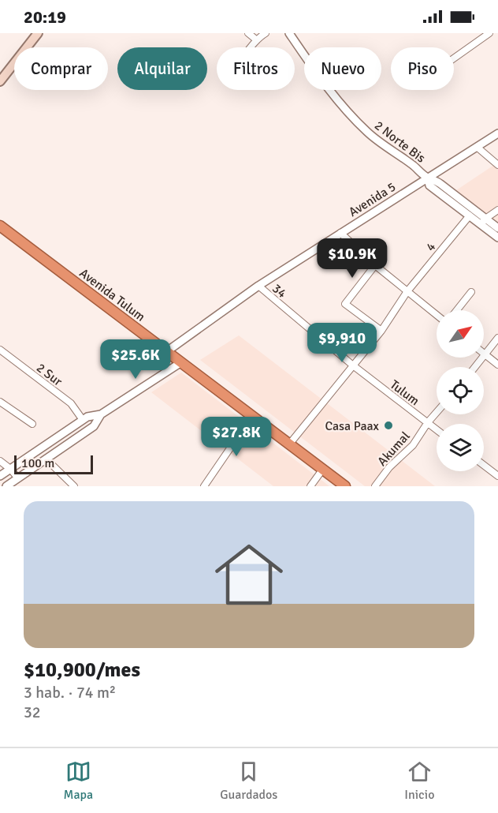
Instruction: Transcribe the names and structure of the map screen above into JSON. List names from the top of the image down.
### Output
{
  "streets": {
    "highway": ["Avenida Tulum"],
    "street": [
      "2 Norte Bis",
      "Avenida 5",
      "4",
      "34",
      "2 Sur",
      "Tulum",
      "Akumal"
    ]
  },
  "crossings": [
    ["2 Norte Bis", "Avenida 5"],
    ["Avenida 5", "34"],
    ["Avenida 5", "Avenida Tulum"],
    ["4", "34"],
    ["4", "Avenida Tulum"],
    ["4", "Tulum"],
    ["34", "Tulum"],
    ["Tulum", "Akumal"]
  ],
  "places": ["Casa Paax"],
  "scale_bar": "100 m",
  "north": "top right",
  "page": {
    "status": "20:19",
    "chip": [
      "Comprar",
      "Alquilar",
      "Filtros",
      "Nuevo",
      "Piso"
    ],
    "price": [
      "$10.9K",
      "$9,910",
      "$25.6K",
      "$27.8K"
    ],
    "scale": "100 m",
    "list": [
      {
        "name": "$10,900/mes",
        "note": "3 hab. · 74 m² · 32"
      }
    ],
    "tabs": ["Mapa", "Guardados", "Inicio"]
  }
}
